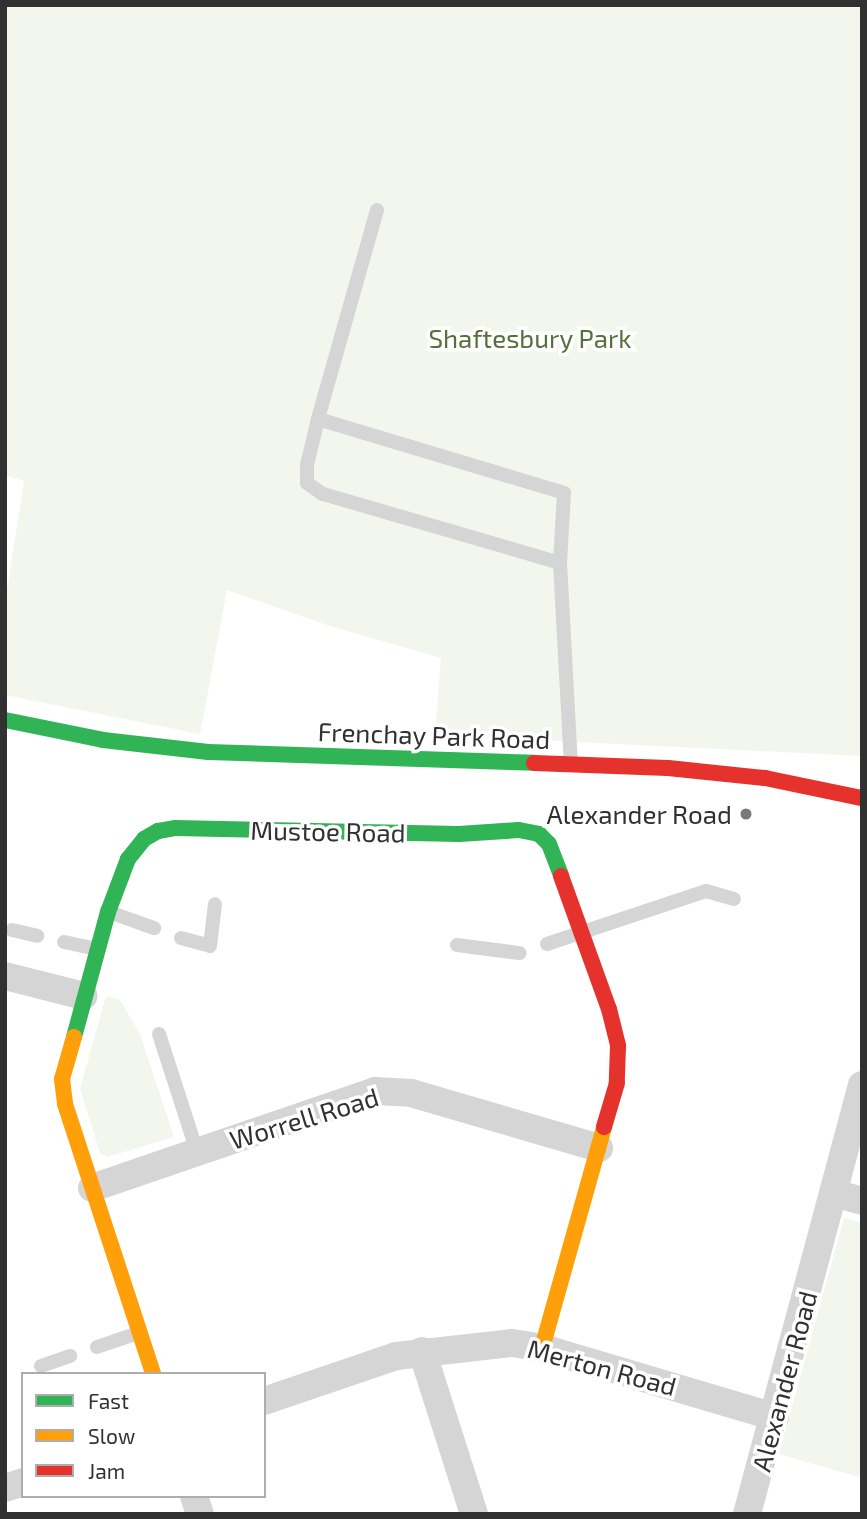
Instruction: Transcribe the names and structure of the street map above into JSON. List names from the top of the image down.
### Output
{
  "streets": {
    "street": [
      "Frenchay Park Road",
      "Mustoe Road",
      "Worrell Road",
      "Merton Road",
      "Alexander Road"
    ]
  },
  "crossings": [
    ["Mustoe Road", "Worrell Road"],
    ["Mustoe Road", "Merton Road"],
    ["Merton Road", "Alexander Road"]
  ],
  "parks": ["Shaftesbury Park"],
  "places": ["Alexander Road"],
  "legend": ["Fast", "Slow", "Jam"]
}
